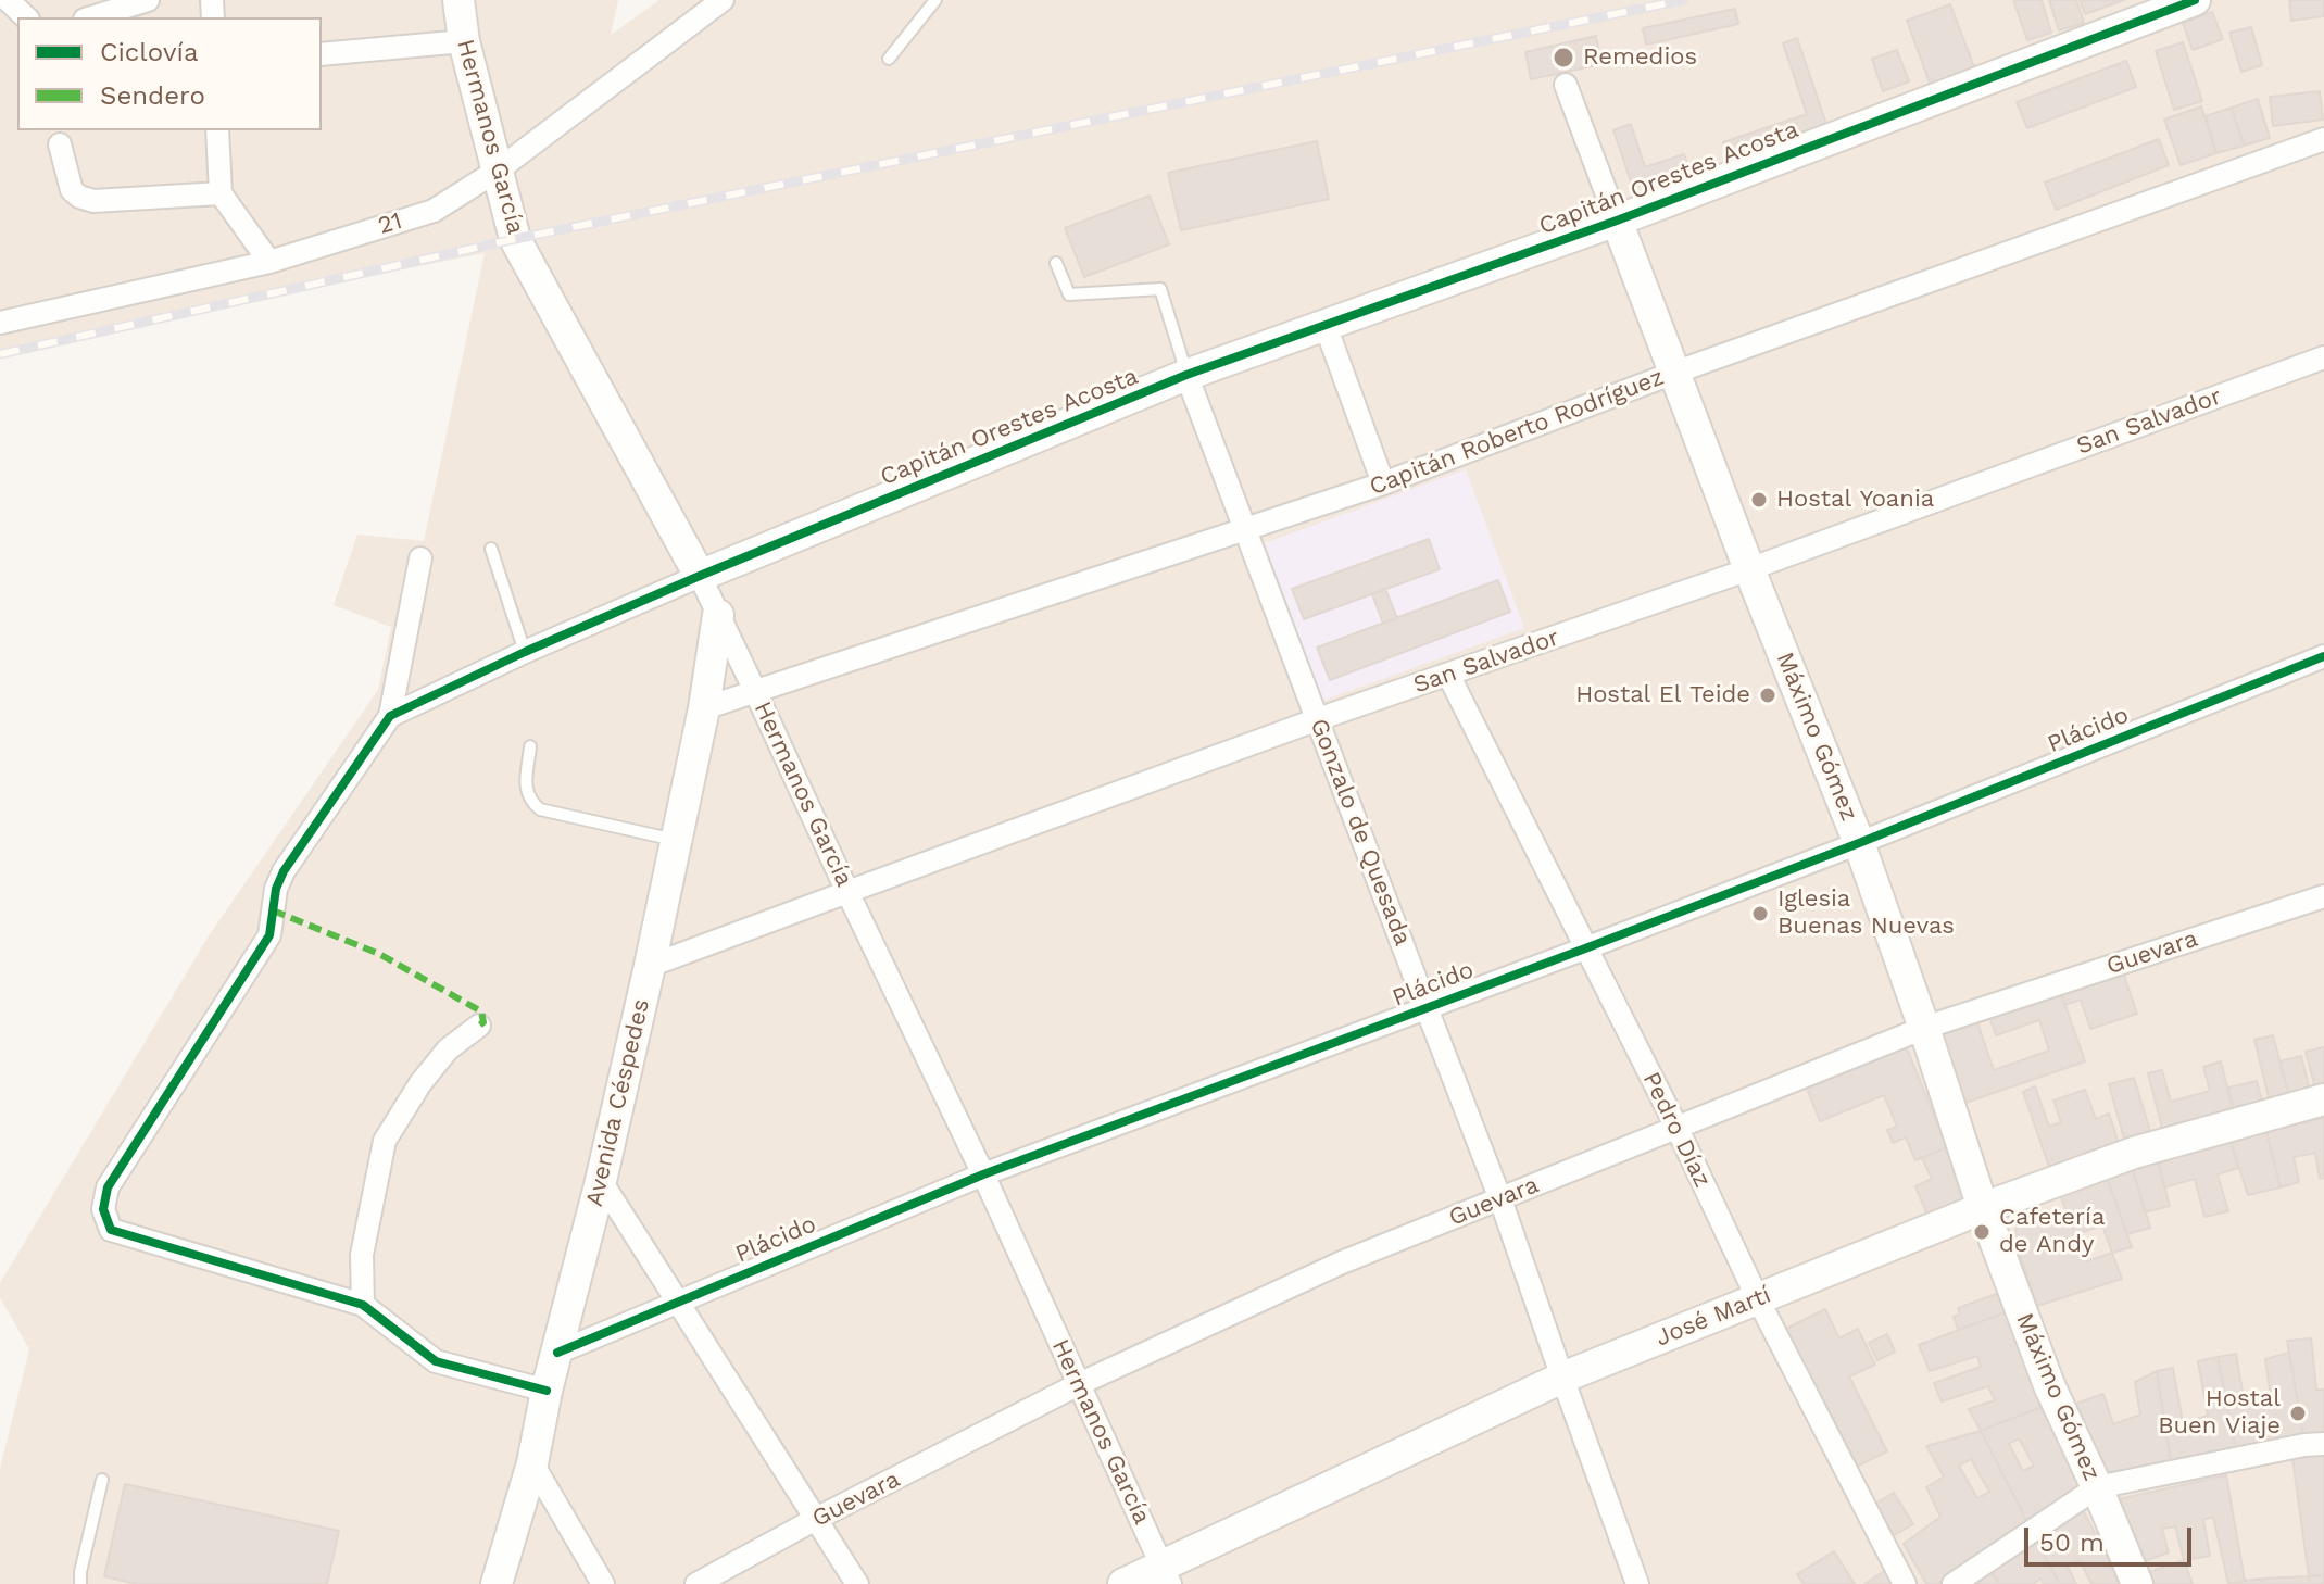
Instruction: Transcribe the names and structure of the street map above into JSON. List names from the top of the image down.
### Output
{
  "streets": {
    "street": [
      "Hermanos García",
      "Capitán Orestes Acosta",
      "21",
      "San Salvador",
      "Capitán Roberto Rodríguez",
      "Plácido",
      "Máximo Gómez",
      "Gonzalo de Quesada",
      "Guevara",
      "Avenida Céspedes",
      "Pedro Díaz",
      "José Martí"
    ]
  },
  "crossings": [
    ["Hermanos García", "Capitán Orestes Acosta"],
    ["Hermanos García", "21"],
    ["Hermanos García", "San Salvador"],
    ["Hermanos García", "Capitán Roberto Rodríguez"],
    ["Hermanos García", "Plácido"],
    ["Hermanos García", "Guevara"],
    ["Hermanos García", "Avenida Céspedes"],
    ["Hermanos García", "José Martí"],
    ["Capitán Orestes Acosta", "Máximo Gómez"],
    ["Capitán Orestes Acosta", "Gonzalo de Quesada"],
    ["San Salvador", "Máximo Gómez"],
    ["San Salvador", "Gonzalo de Quesada"],
    ["San Salvador", "Avenida Céspedes"],
    ["San Salvador", "Pedro Díaz"],
    ["Capitán Roberto Rodríguez", "Máximo Gómez"],
    ["Capitán Roberto Rodríguez", "Gonzalo de Quesada"],
    ["Capitán Roberto Rodríguez", "Avenida Céspedes"],
    ["Plácido", "Máximo Gómez"],
    ["Plácido", "Gonzalo de Quesada"],
    ["Plácido", "Avenida Céspedes"],
    ["Plácido", "Pedro Díaz"],
    ["Máximo Gómez", "Guevara"],
    ["Máximo Gómez", "José Martí"],
    ["Gonzalo de Quesada", "Guevara"],
    ["Gonzalo de Quesada", "José Martí"],
    ["Guevara", "Pedro Díaz"],
    ["Pedro Díaz", "José Martí"]
  ],
  "places": [
    "Remedios",
    "Hostal Yoania",
    "Hostal El Teide",
    "Iglesia Buenas Nuevas",
    "Cafetería de Andy",
    "Hostal Buen Viaje"
  ],
  "legend": ["Ciclovía", "Sendero"],
  "scale_bar": "50 m"
}
